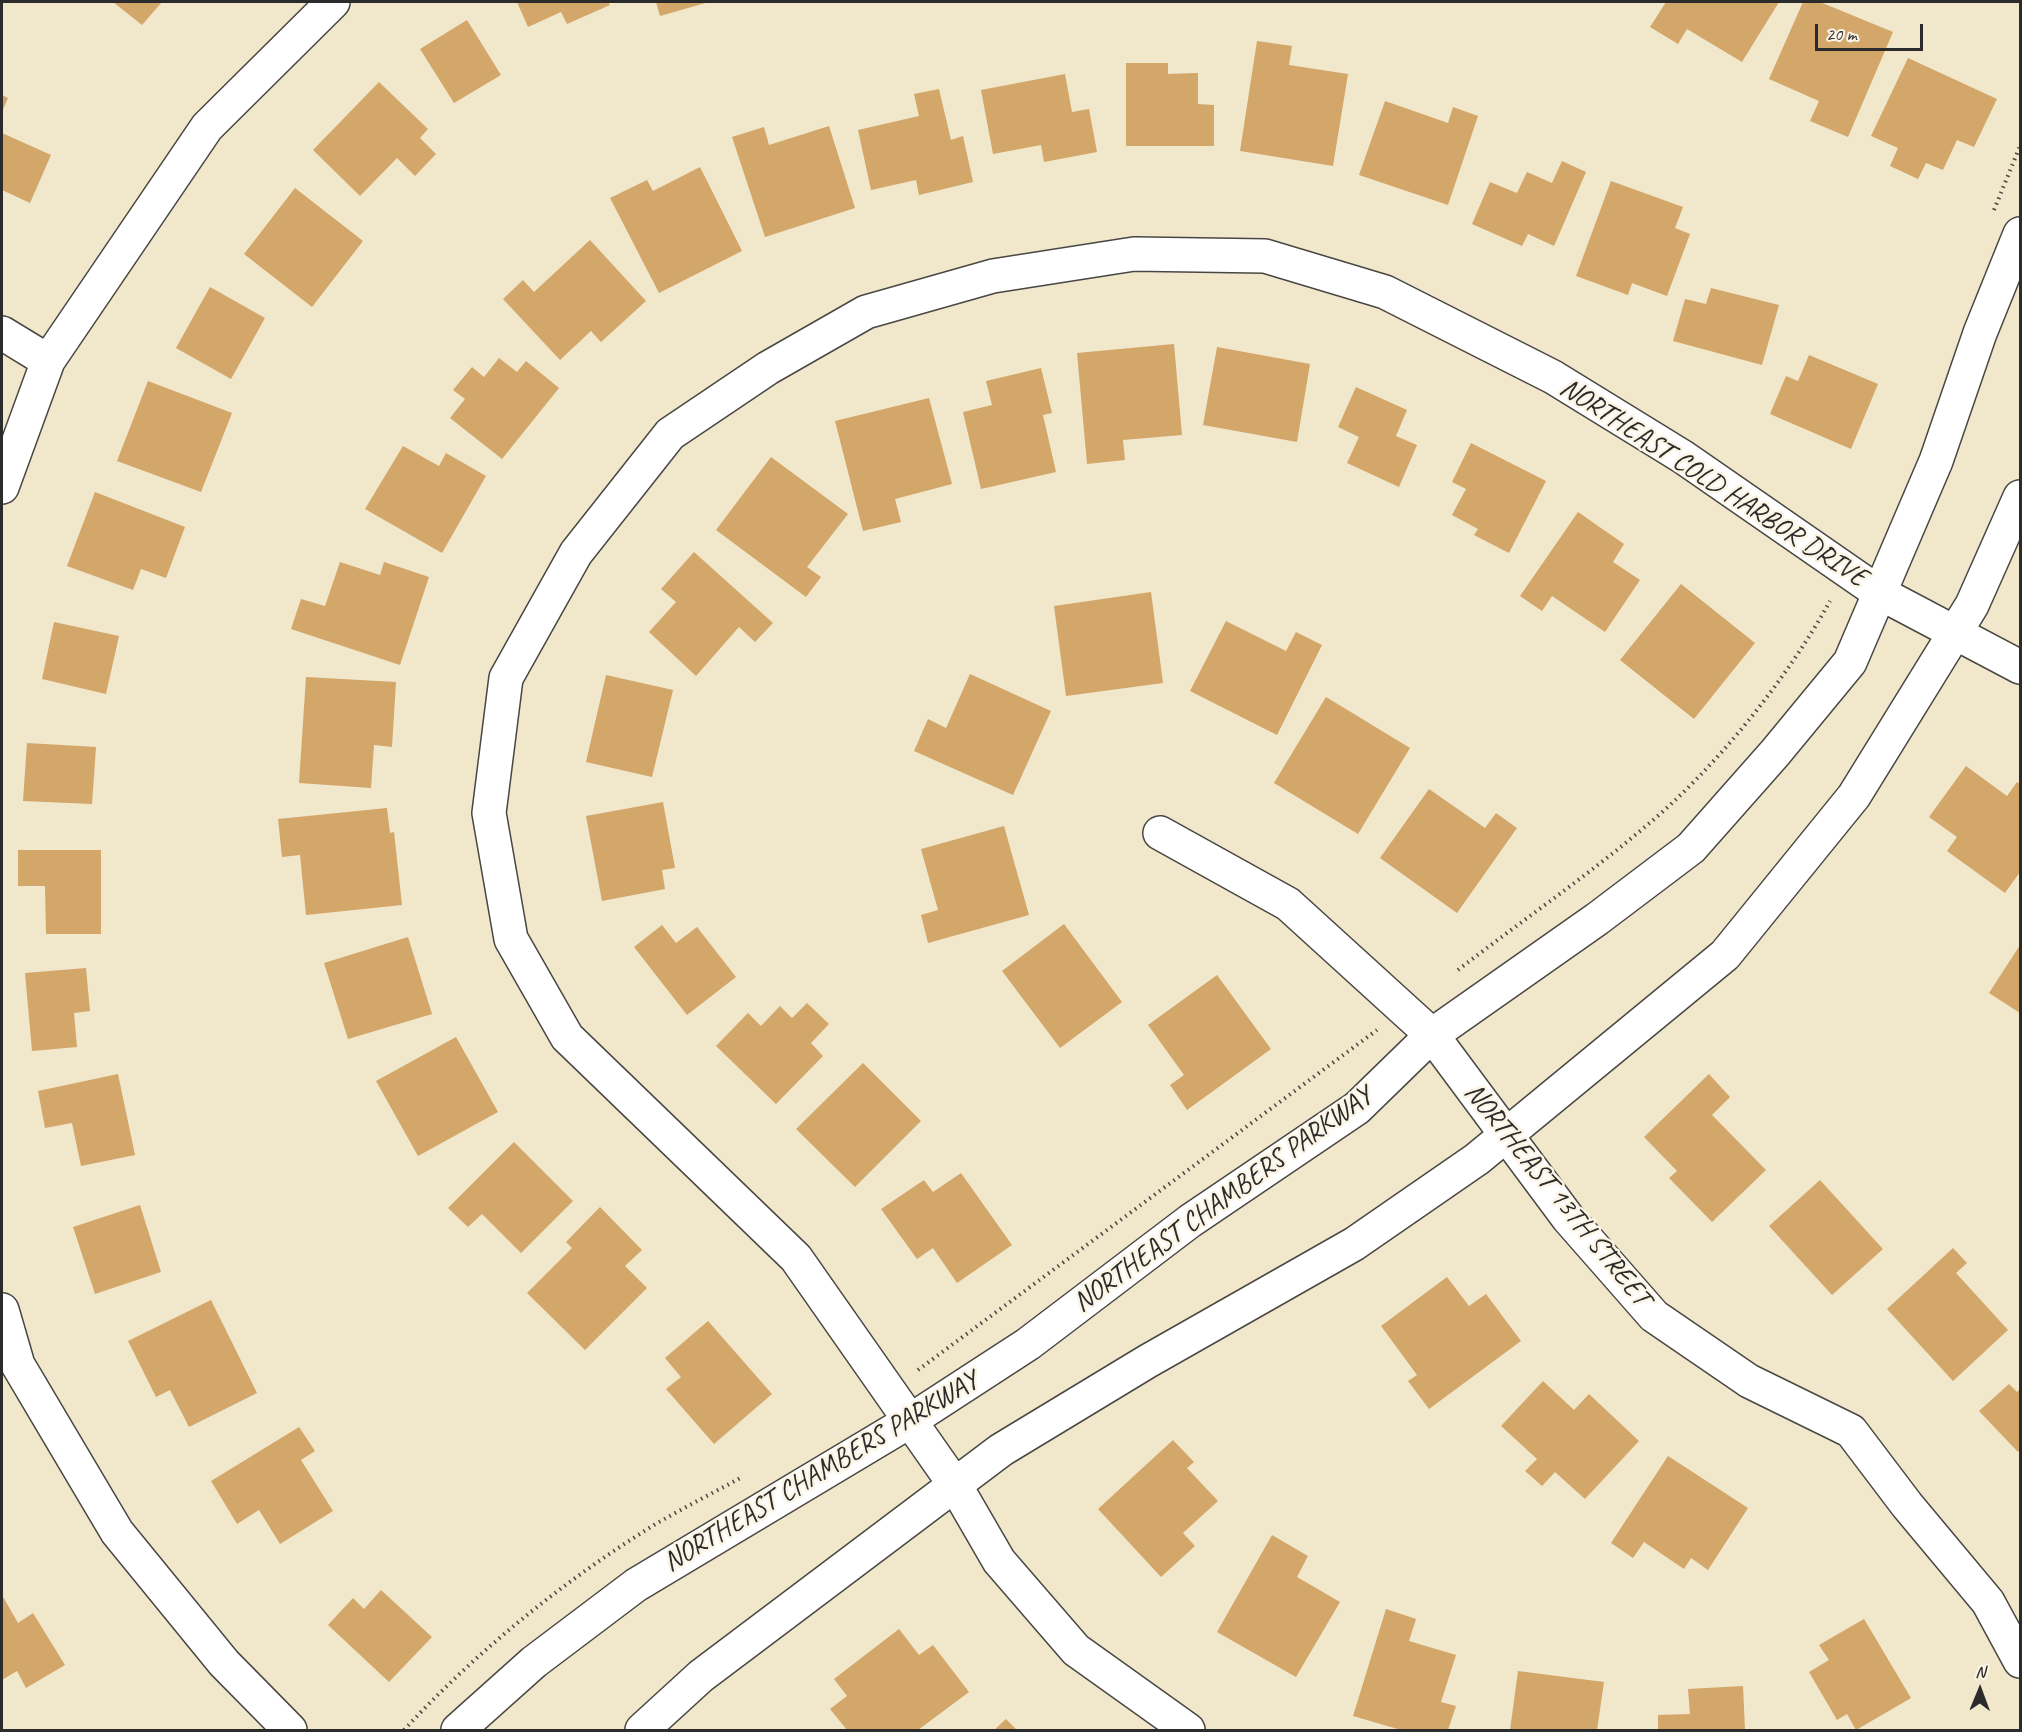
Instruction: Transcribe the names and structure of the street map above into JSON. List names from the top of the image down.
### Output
{
  "streets": {
    "street": ["NORTHEAST COLD HARBOR DRIVE", "NORTHEAST 13TH STREET", "NORTHEAST CHAMBERS PARKWAY"]
  },
  "crossings": [
    ["NORTHEAST COLD HARBOR DRIVE", "NORTHEAST CHAMBERS PARKWAY"],
    ["NORTHEAST 13TH STREET", "NORTHEAST CHAMBERS PARKWAY"]
  ],
  "scale_bar": "20 m",
  "north": "top"
}
